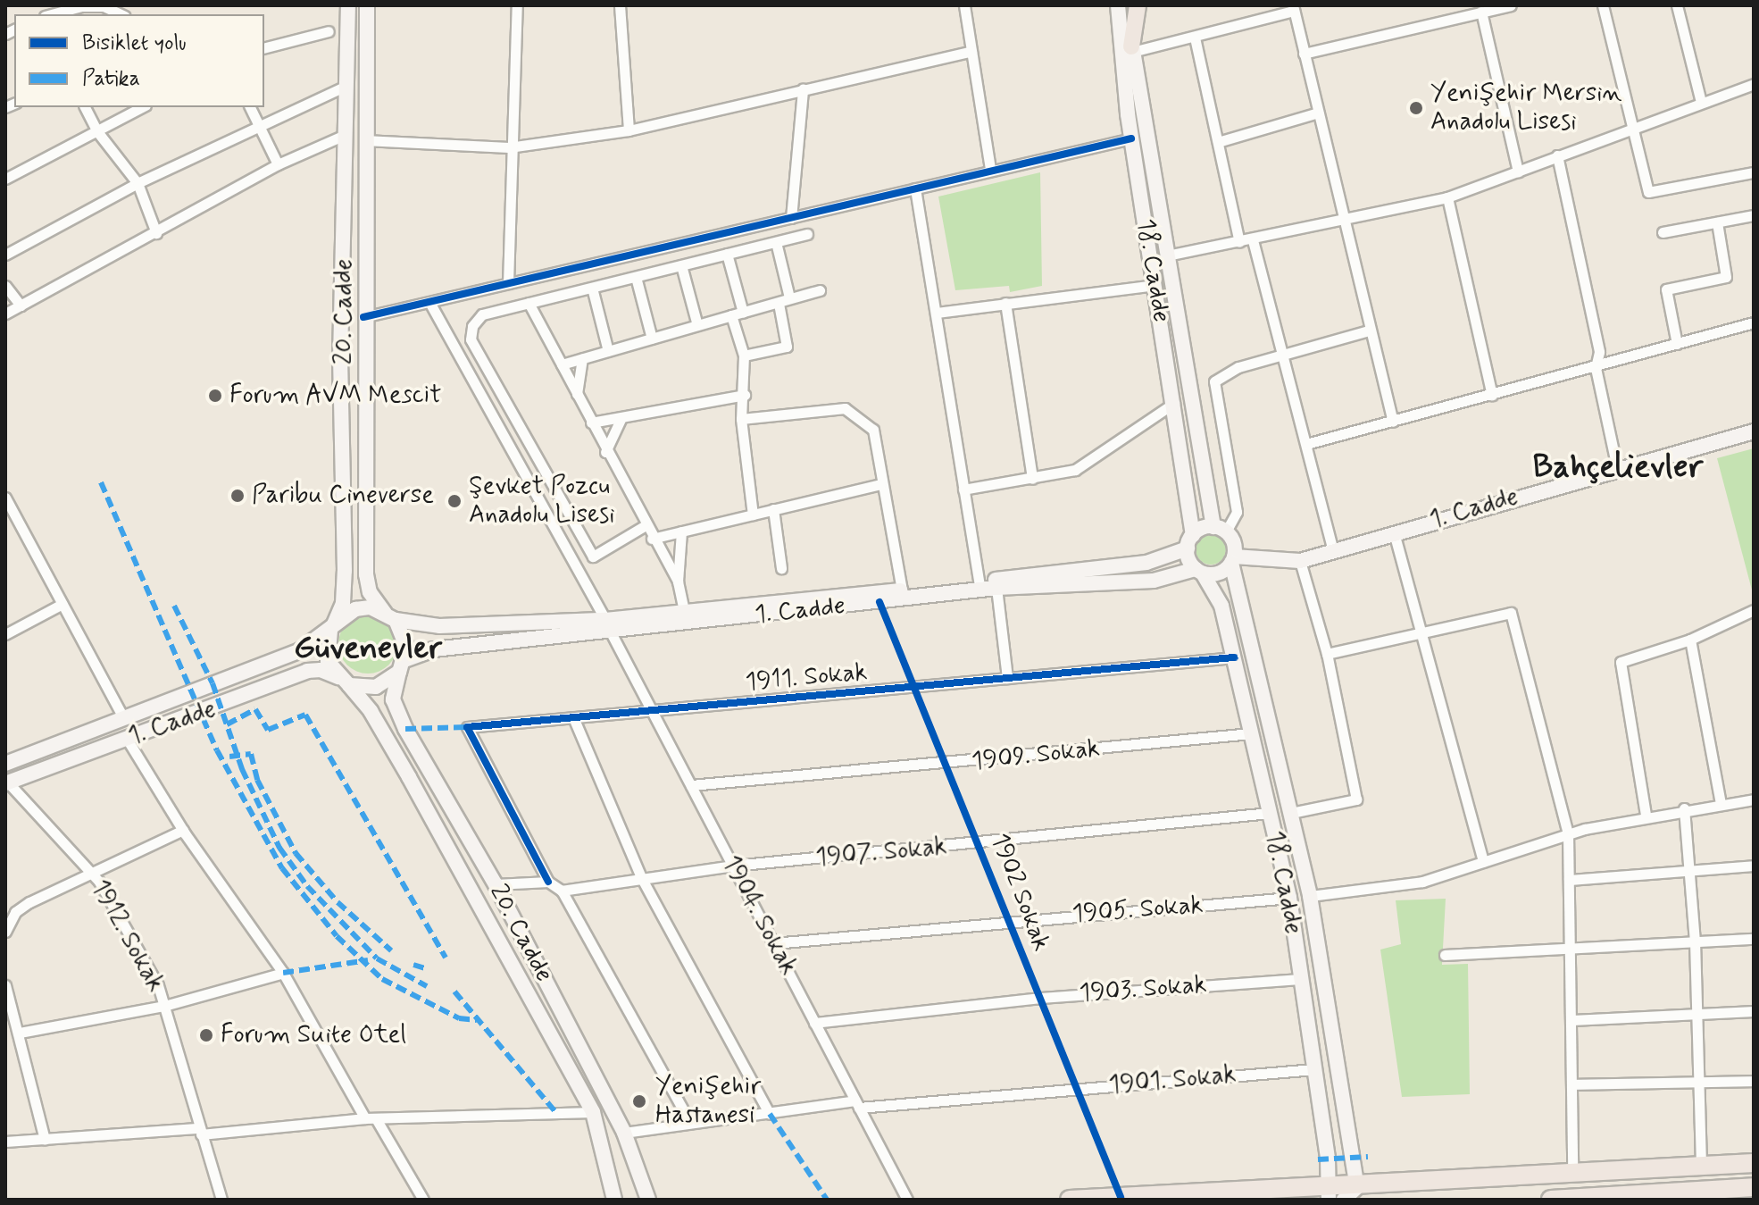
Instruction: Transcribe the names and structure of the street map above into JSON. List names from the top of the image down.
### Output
{
  "streets": {
    "street": [
      "18. Cadde",
      "20. Cadde",
      "1. Cadde",
      "1911. Sokak",
      "1909. Sokak",
      "1907. Sokak",
      "1905. Sokak",
      "1904. Sokak",
      "1912. Sokak",
      "1903. Sokak",
      "1901. Sokak"
    ],
    "cycle path": ["1902 Sokak"]
  },
  "crossings": [
    ["18. Cadde", "1. Cadde"],
    ["18. Cadde", "1911. Sokak"],
    ["18. Cadde", "1909. Sokak"],
    ["18. Cadde", "1907. Sokak"],
    ["18. Cadde", "1905. Sokak"],
    ["18. Cadde", "1903. Sokak"],
    ["18. Cadde", "1901. Sokak"],
    ["20. Cadde", "1. Cadde"],
    ["20. Cadde", "1901. Sokak"],
    ["1. Cadde", "1904. Sokak"],
    ["1. Cadde", "1912. Sokak"],
    ["1911. Sokak", "1904. Sokak"],
    ["1909. Sokak", "1904. Sokak"],
    ["1907. Sokak", "1904. Sokak"],
    ["1905. Sokak", "1904. Sokak"],
    ["1904. Sokak", "1903. Sokak"],
    ["1904. Sokak", "1901. Sokak"]
  ],
  "districts": ["Bahçelievler", "Güvenevler"],
  "places": [
    "Yenişehir Mersin Anadolu Lisesi",
    "Forum AVM Mescit",
    "Paribu Cineverse",
    "Şevket Pozcu Anadolu Lisesi",
    "Forum Suite Otel",
    "Yenişehir Hastanesi"
  ],
  "legend": ["Bisiklet yolu", "Patika"]
}
